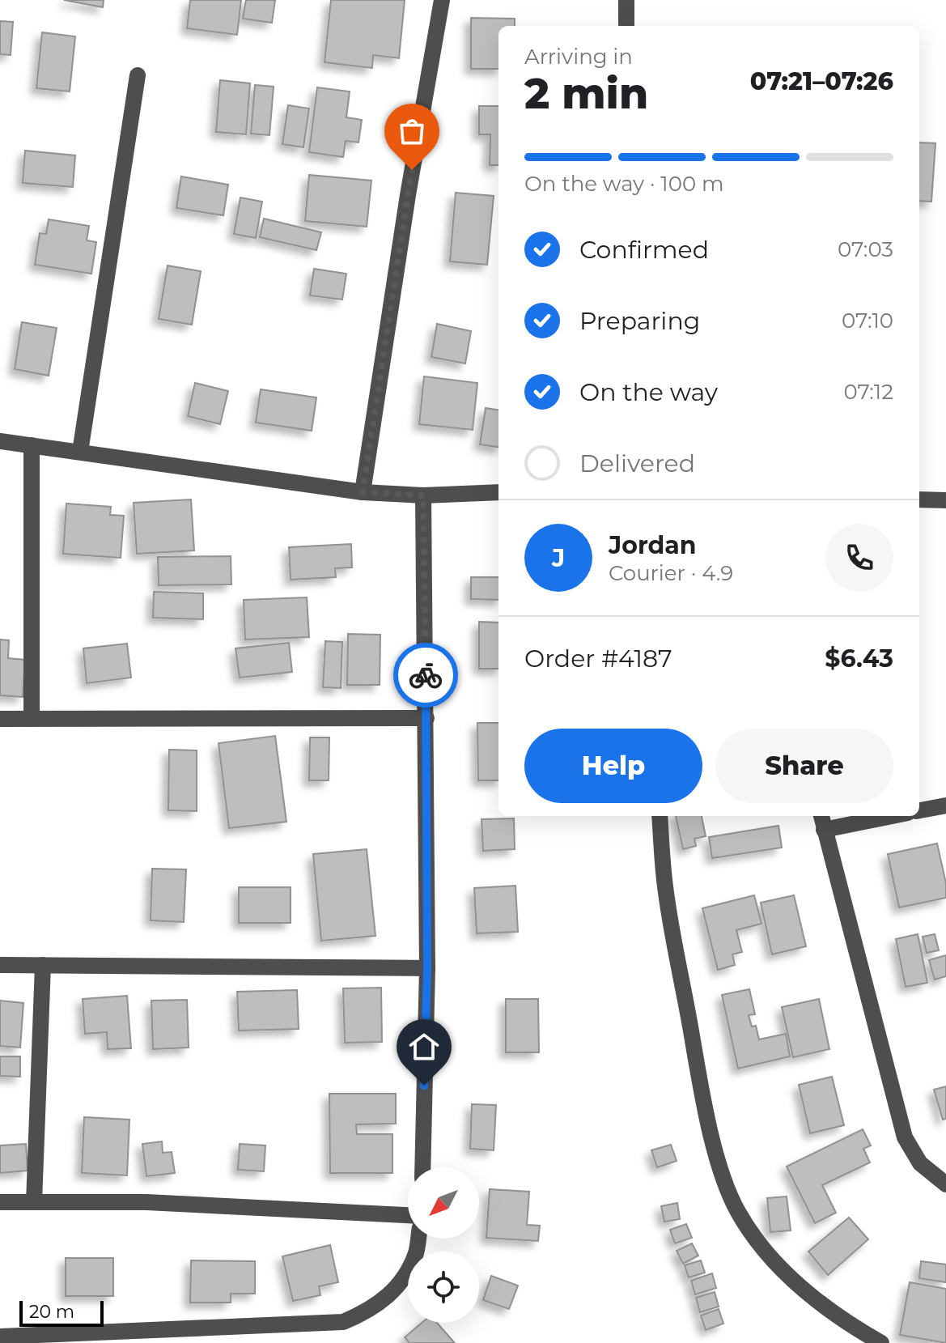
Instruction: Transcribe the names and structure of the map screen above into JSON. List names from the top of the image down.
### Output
{
  "scale_bar": "20 m",
  "north": "bottom left",
  "page": {
    "heading": ["2 min", "Arriving in", "07:21–07:26"],
    "panel": [
      "Jordan",
      "Courier · 4.9",
      "Order #4187",
      "$6.43"
    ],
    "bar": "On the way · 100 m",
    "list": [
      ["Confirmed", "07:03"],
      ["Preparing", "07:10"],
      ["On the way", "07:12"],
      "Delivered"
    ],
    "round": "J",
    "buttons": ["Help", "Share"],
    "scale": "20 m"
  }
}
